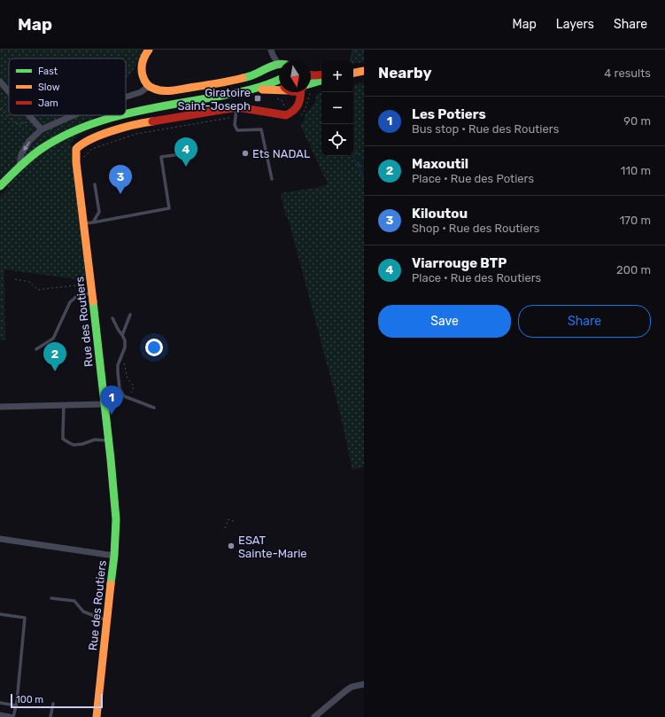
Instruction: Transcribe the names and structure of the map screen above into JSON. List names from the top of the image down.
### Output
{
  "streets": {
    "street": ["Rue des Routiers"]
  },
  "places": {
    "transit": ["Giratoire Saint-Joseph"],
    "other": ["Ets NADAL", "ESAT Sainte-Marie"]
  },
  "legend": ["Fast", "Slow", "Jam"],
  "scale_bar": "100 m",
  "north": "bottom",
  "page": {
    "header": "Map",
    "nav": ["Map", "Layers", "Share"],
    "heading": ["Nearby", "4 results"],
    "map_buttons": ["+", "−"],
    "list": [
      {
        "mark": "1",
        "name": "Les Potiers",
        "note": "Bus stop · Rue des Routiers",
        "value": "90 m"
      },
      {
        "mark": "2",
        "name": "Maxoutil",
        "note": "Place · Rue des Potiers",
        "value": "110 m"
      },
      {
        "mark": "3",
        "name": "Kiloutou",
        "note": "Shop · Rue des Routiers",
        "value": "170 m"
      },
      {
        "mark": "4",
        "name": "Viarrouge BTP",
        "note": "Place · Rue des Routiers",
        "value": "200 m"
      }
    ],
    "pins": [
      "4",
      "3",
      "2",
      "1"
    ],
    "buttons": ["Save", "Share"],
    "scale": "100 m"
  }
}
